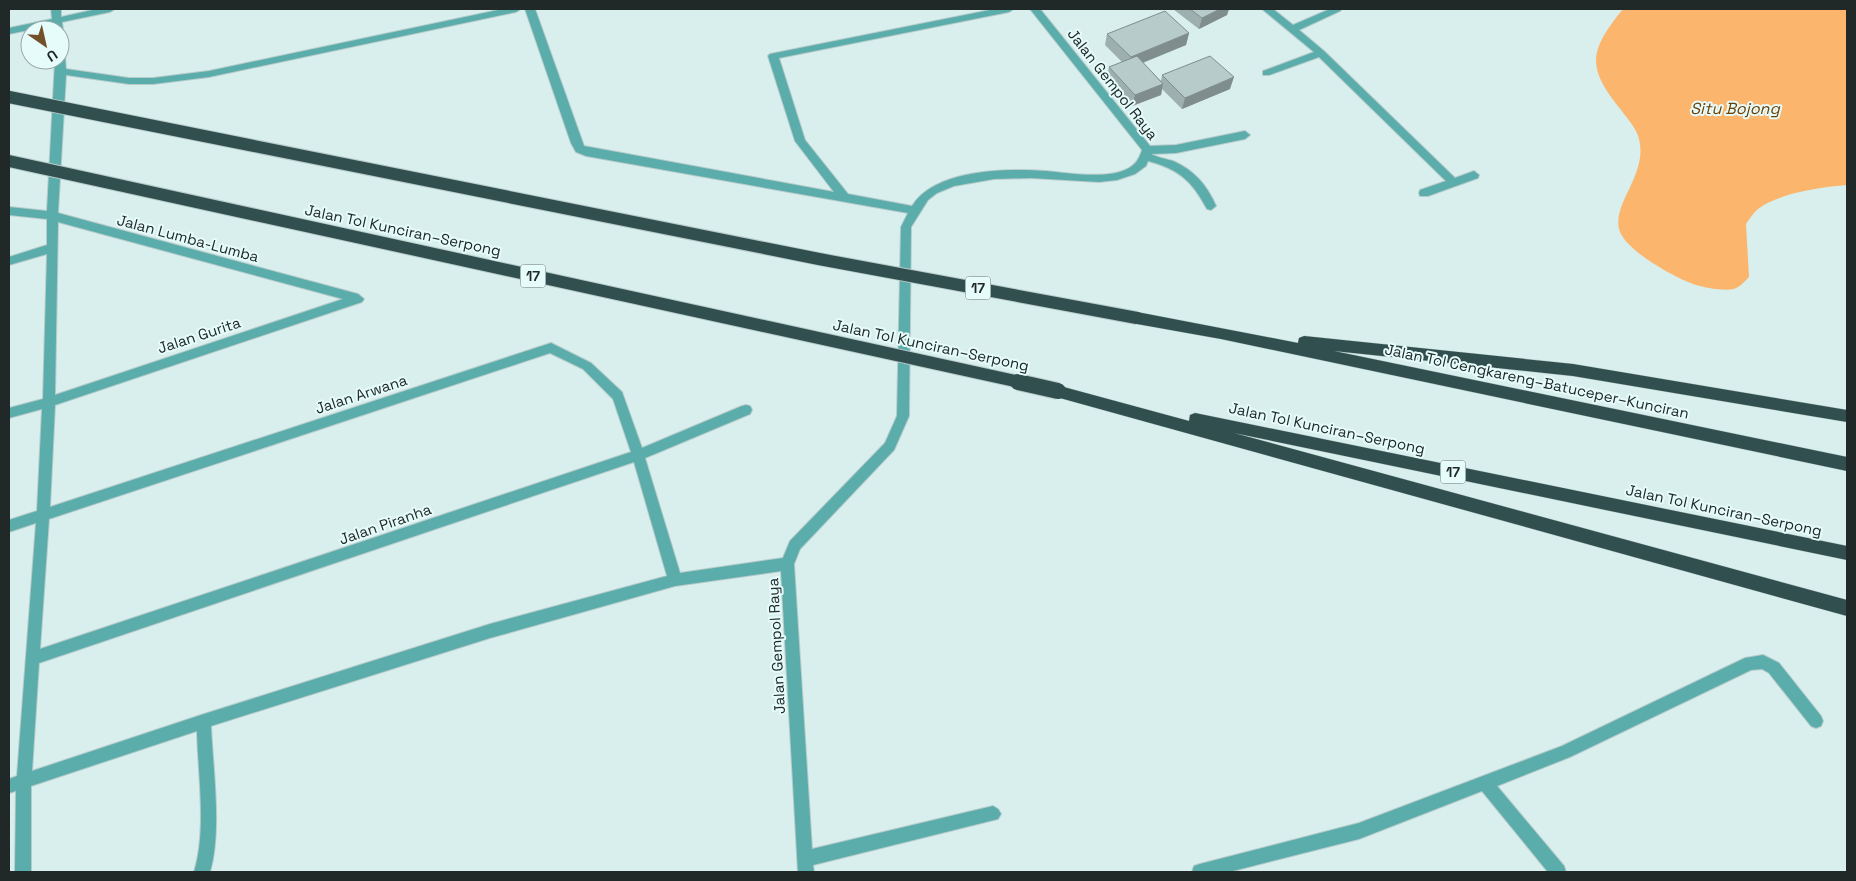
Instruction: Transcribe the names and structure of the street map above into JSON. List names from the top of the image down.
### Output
{
  "streets": {
    "highway": ["Jalan Tol Kunciran–Serpong", "17", "Jalan Tol Cengkareng–Batuceper–Kunciran"],
    "street": [
      "Jalan Gempol Raya",
      "Jalan Lumba-Lumba",
      "Jalan Gurita",
      "Jalan Arwana",
      "Jalan Piranha"
    ]
  },
  "crossings": [
    ["Jalan Lumba-Lumba", "Jalan Gurita"],
    ["17", "Jalan Tol Cengkareng–Batuceper–Kunciran"],
    ["Jalan Arwana", "Jalan Piranha"]
  ],
  "water": ["Situ Bojong"],
  "north": "bottom right"
}
